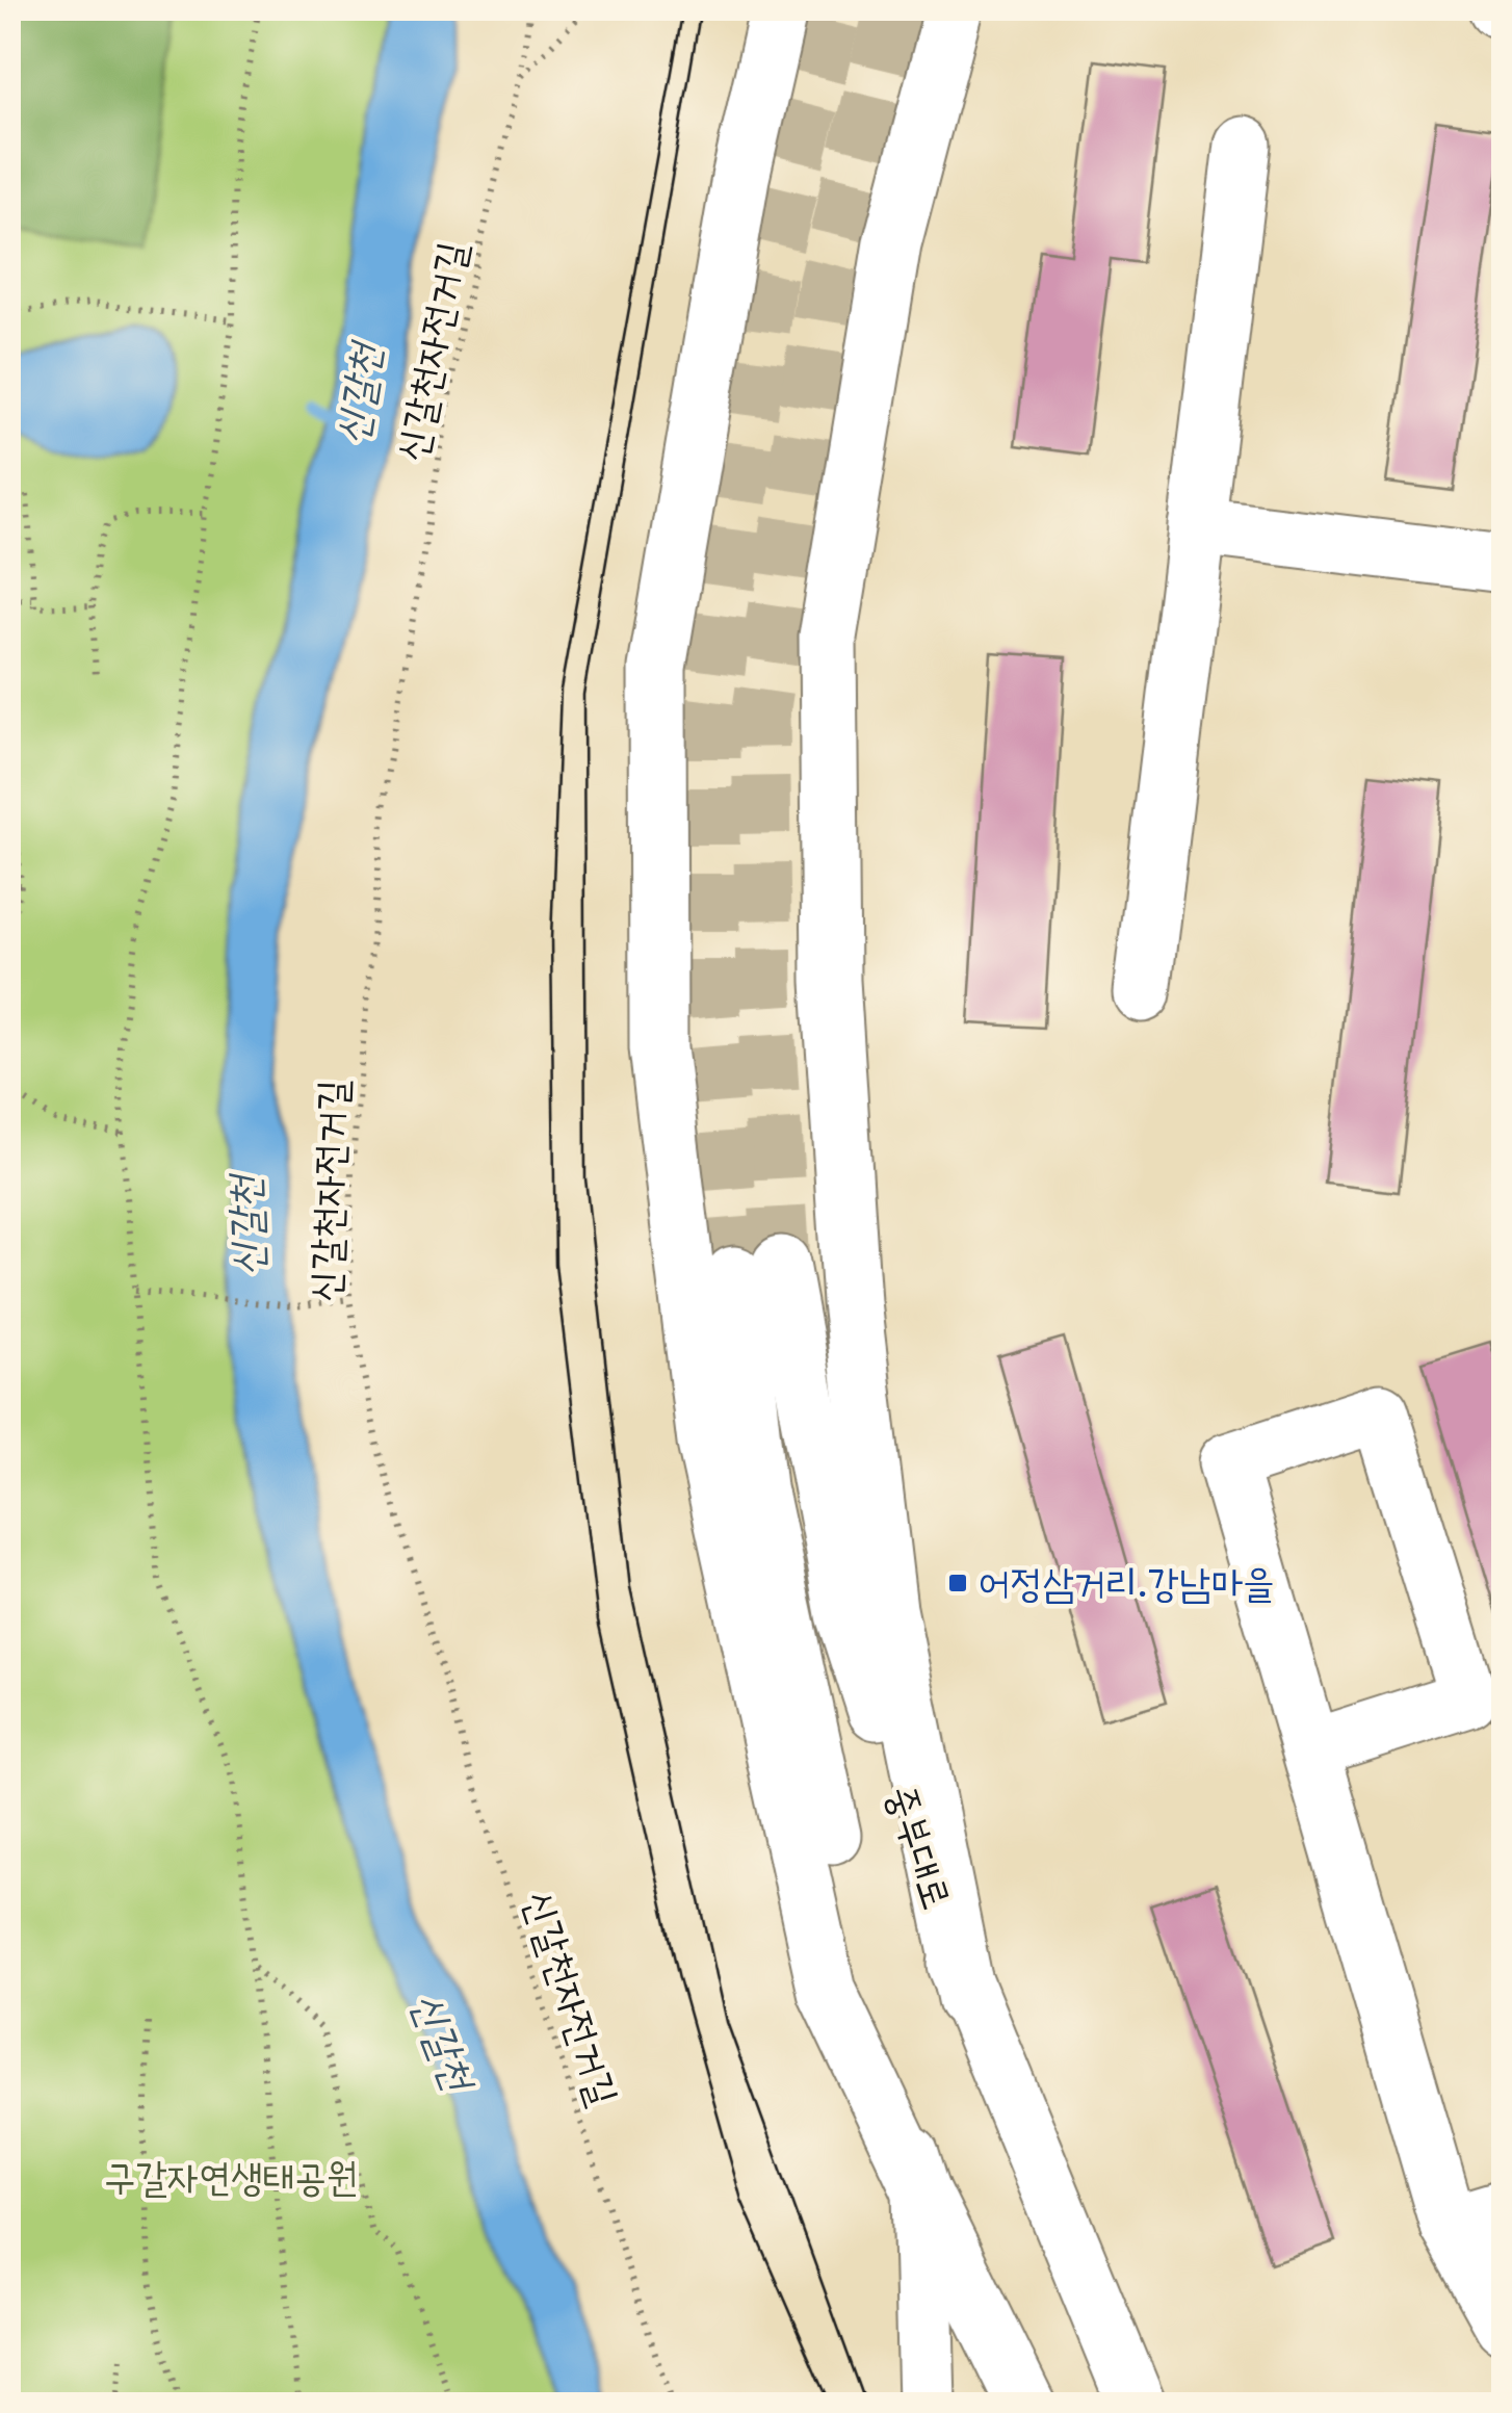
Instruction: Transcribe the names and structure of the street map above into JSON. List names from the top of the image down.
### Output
{
  "streets": {
    "main road": ["중부대로"],
    "path": ["신갈천자전거길"]
  },
  "water": ["신갈천"],
  "parks": ["구갈자연생태공원"],
  "places": {
    "transit": ["어정삼거리.강남마을"]
  }
}
